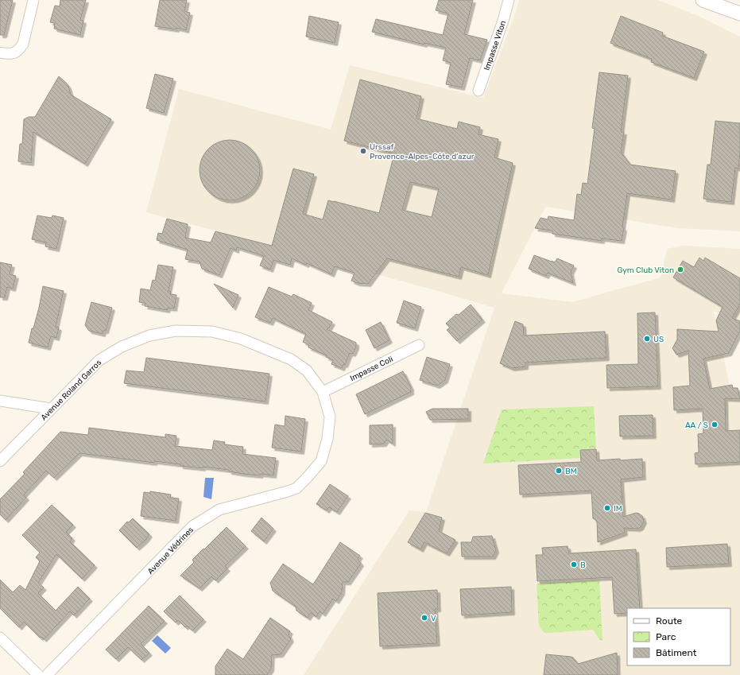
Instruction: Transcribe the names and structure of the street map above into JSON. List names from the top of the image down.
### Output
{
  "streets": {
    "street": [
      "Impasse Viton",
      "Impasse Coli",
      "Avenue Roland Garros",
      "Avenue Védrines"
    ]
  },
  "crossings": [
    ["Impasse Coli", "Avenue Roland Garros"],
    ["Impasse Coli", "Avenue Védrines"],
    ["Avenue Roland Garros", "Avenue Védrines"]
  ],
  "places": [
    "Urssaf Provence-Alpes-Côte d'azur",
    "Gym Club Viton",
    "US",
    "AA / S",
    "BM",
    "IM",
    "B",
    "V"
  ],
  "legend": ["Route", "Parc", "Bâtiment"]
}
